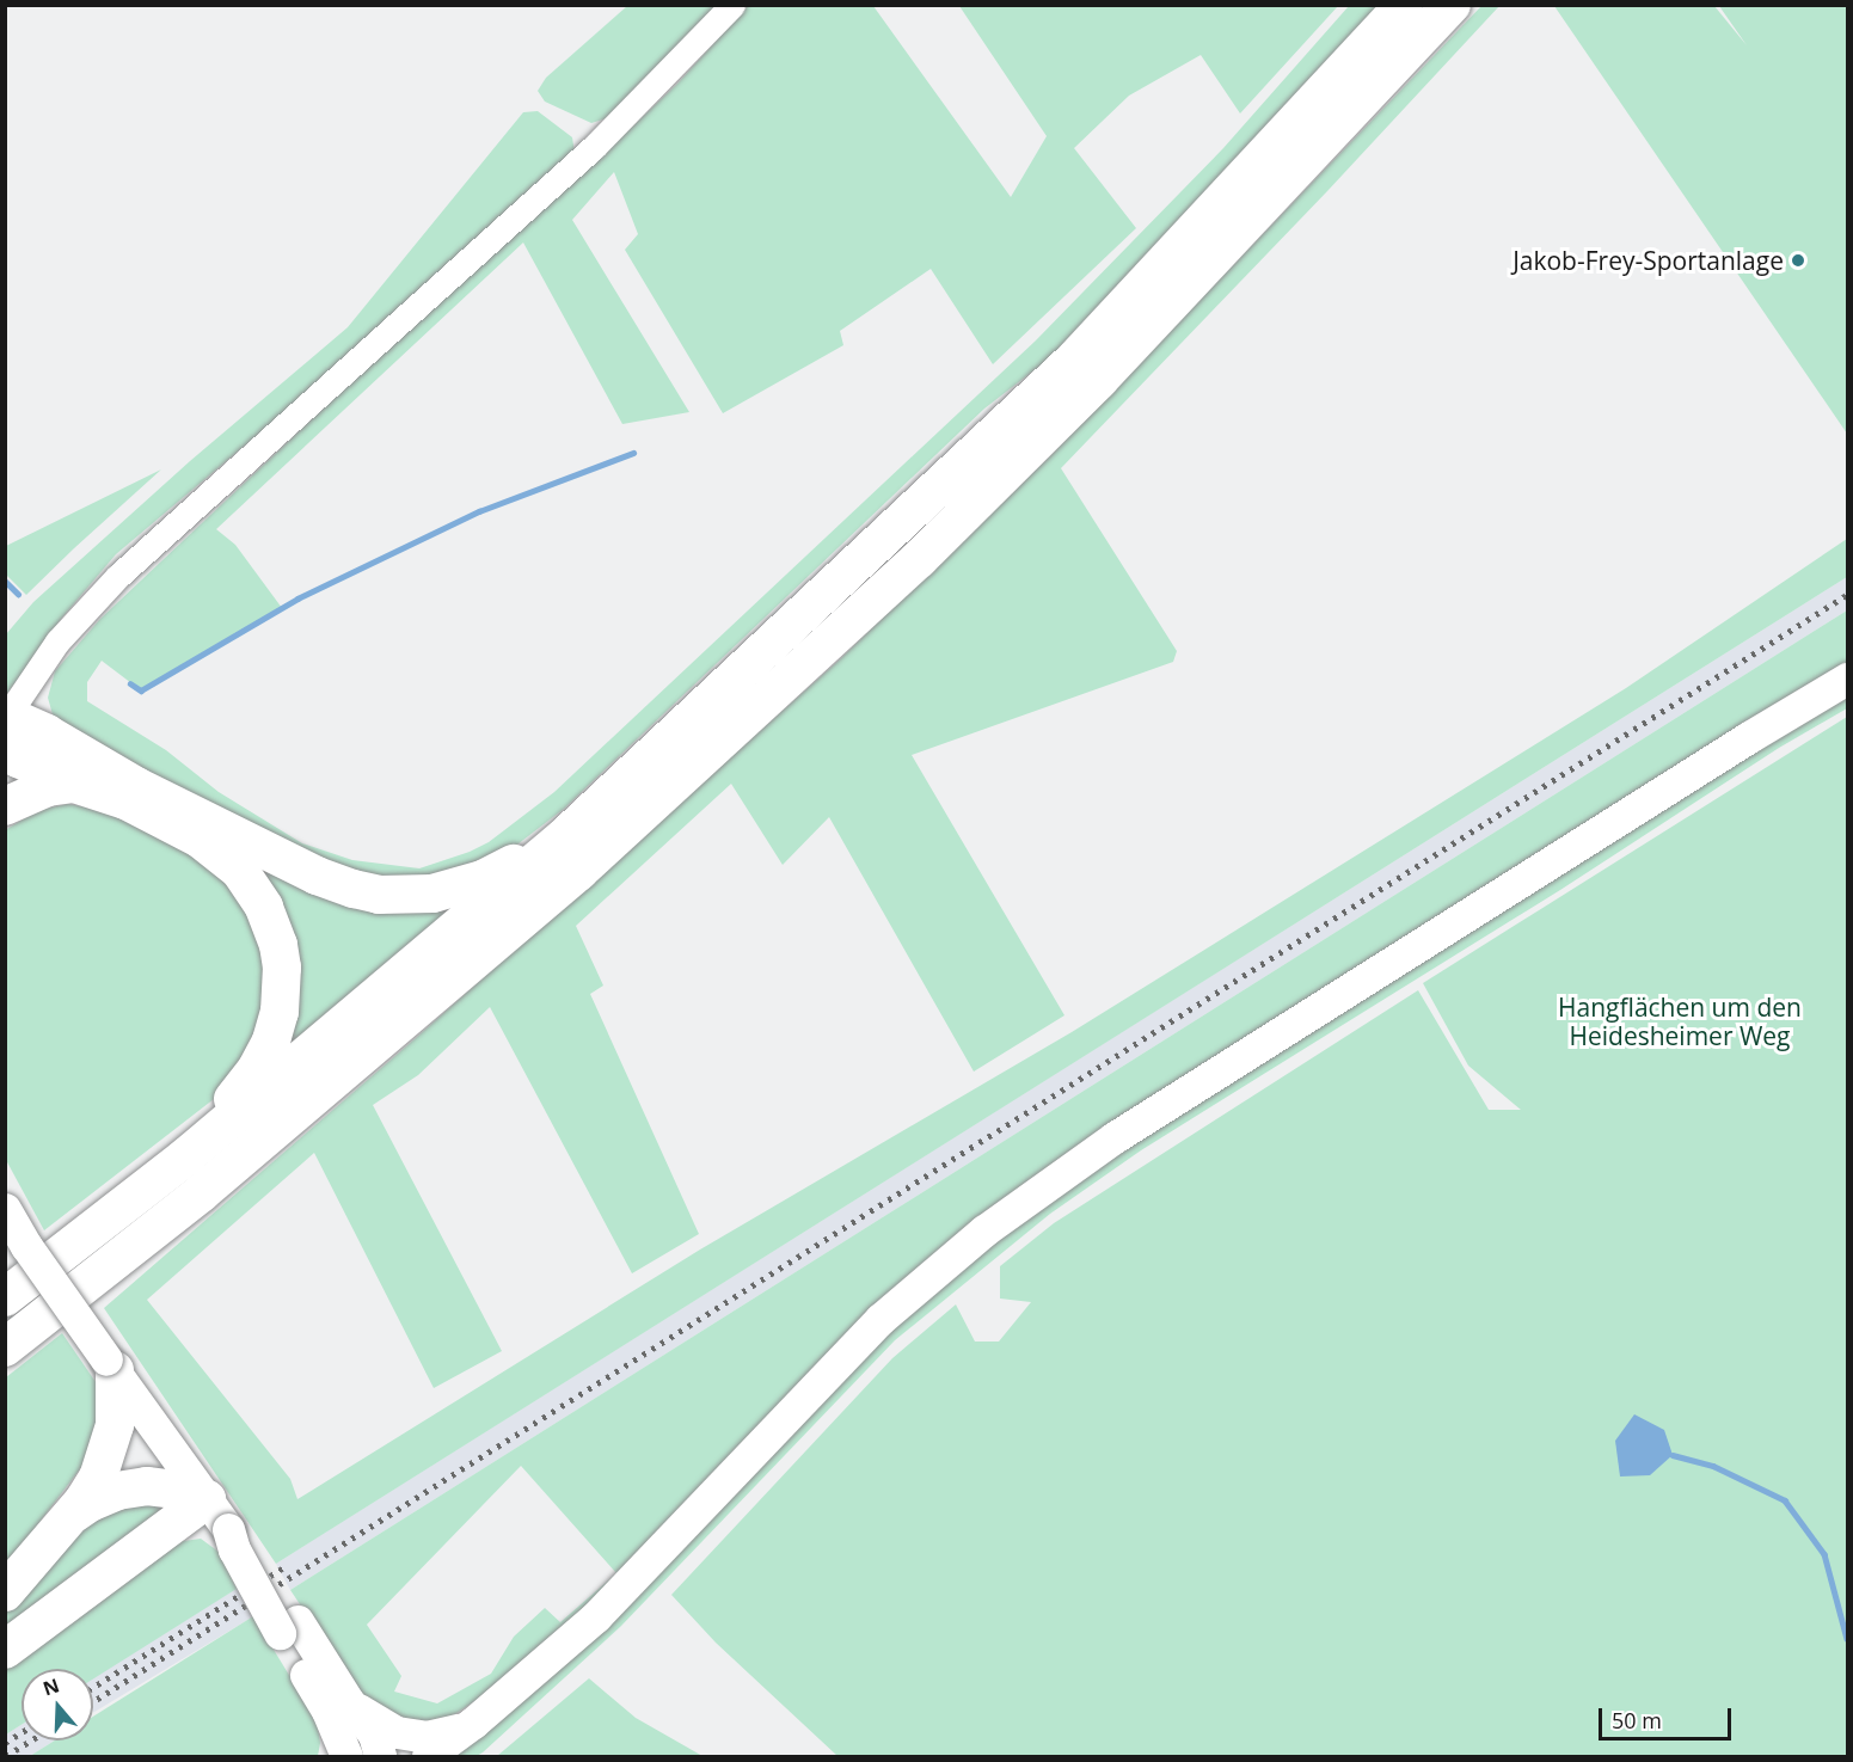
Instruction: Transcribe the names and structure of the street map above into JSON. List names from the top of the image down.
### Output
{
  "parks": ["Hangflächen um den Heidesheimer Weg"],
  "places": ["Jakob-Frey-Sportanlage"],
  "scale_bar": "50 m",
  "north": "top"
}
